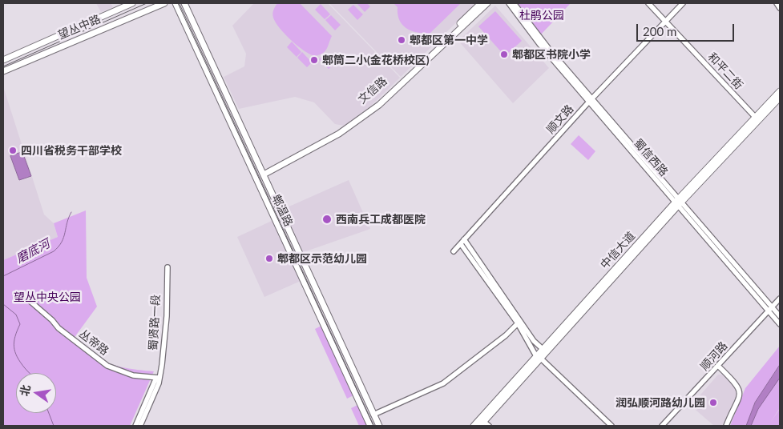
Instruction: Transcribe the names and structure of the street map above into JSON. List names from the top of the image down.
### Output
{
  "streets": {
    "main road": [
      "望丛中路",
      "文信路",
      "郫温路",
      "中信大道"
    ],
    "street": [
      "和平二街",
      "顺文路",
      "蜀信西路",
      "蜀贤路一段",
      "丛帝路",
      "顺河路"
    ]
  },
  "crossings": [
    ["和平二街", "顺文路"],
    ["和平二街", "中信大道"],
    ["文信路", "郫温路"],
    ["顺文路", "蜀信西路"],
    ["蜀信西路", "中信大道"],
    ["蜀信西路", "顺河路"],
    ["蜀贤路一段", "丛帝路"]
  ],
  "water": ["磨底河"],
  "parks": ["杜鹃公园", "望丛中央公园"],
  "places": [
    "郫都区第一中学",
    "郫都区书院小学",
    "郫筒二小(金花桥校区)",
    "四川省税务干部学校",
    "西南兵工成都医院",
    "郫都区示范幼儿园",
    "润弘顺河路幼儿园"
  ],
  "scale_bar": "200 m",
  "north": "left"
}
